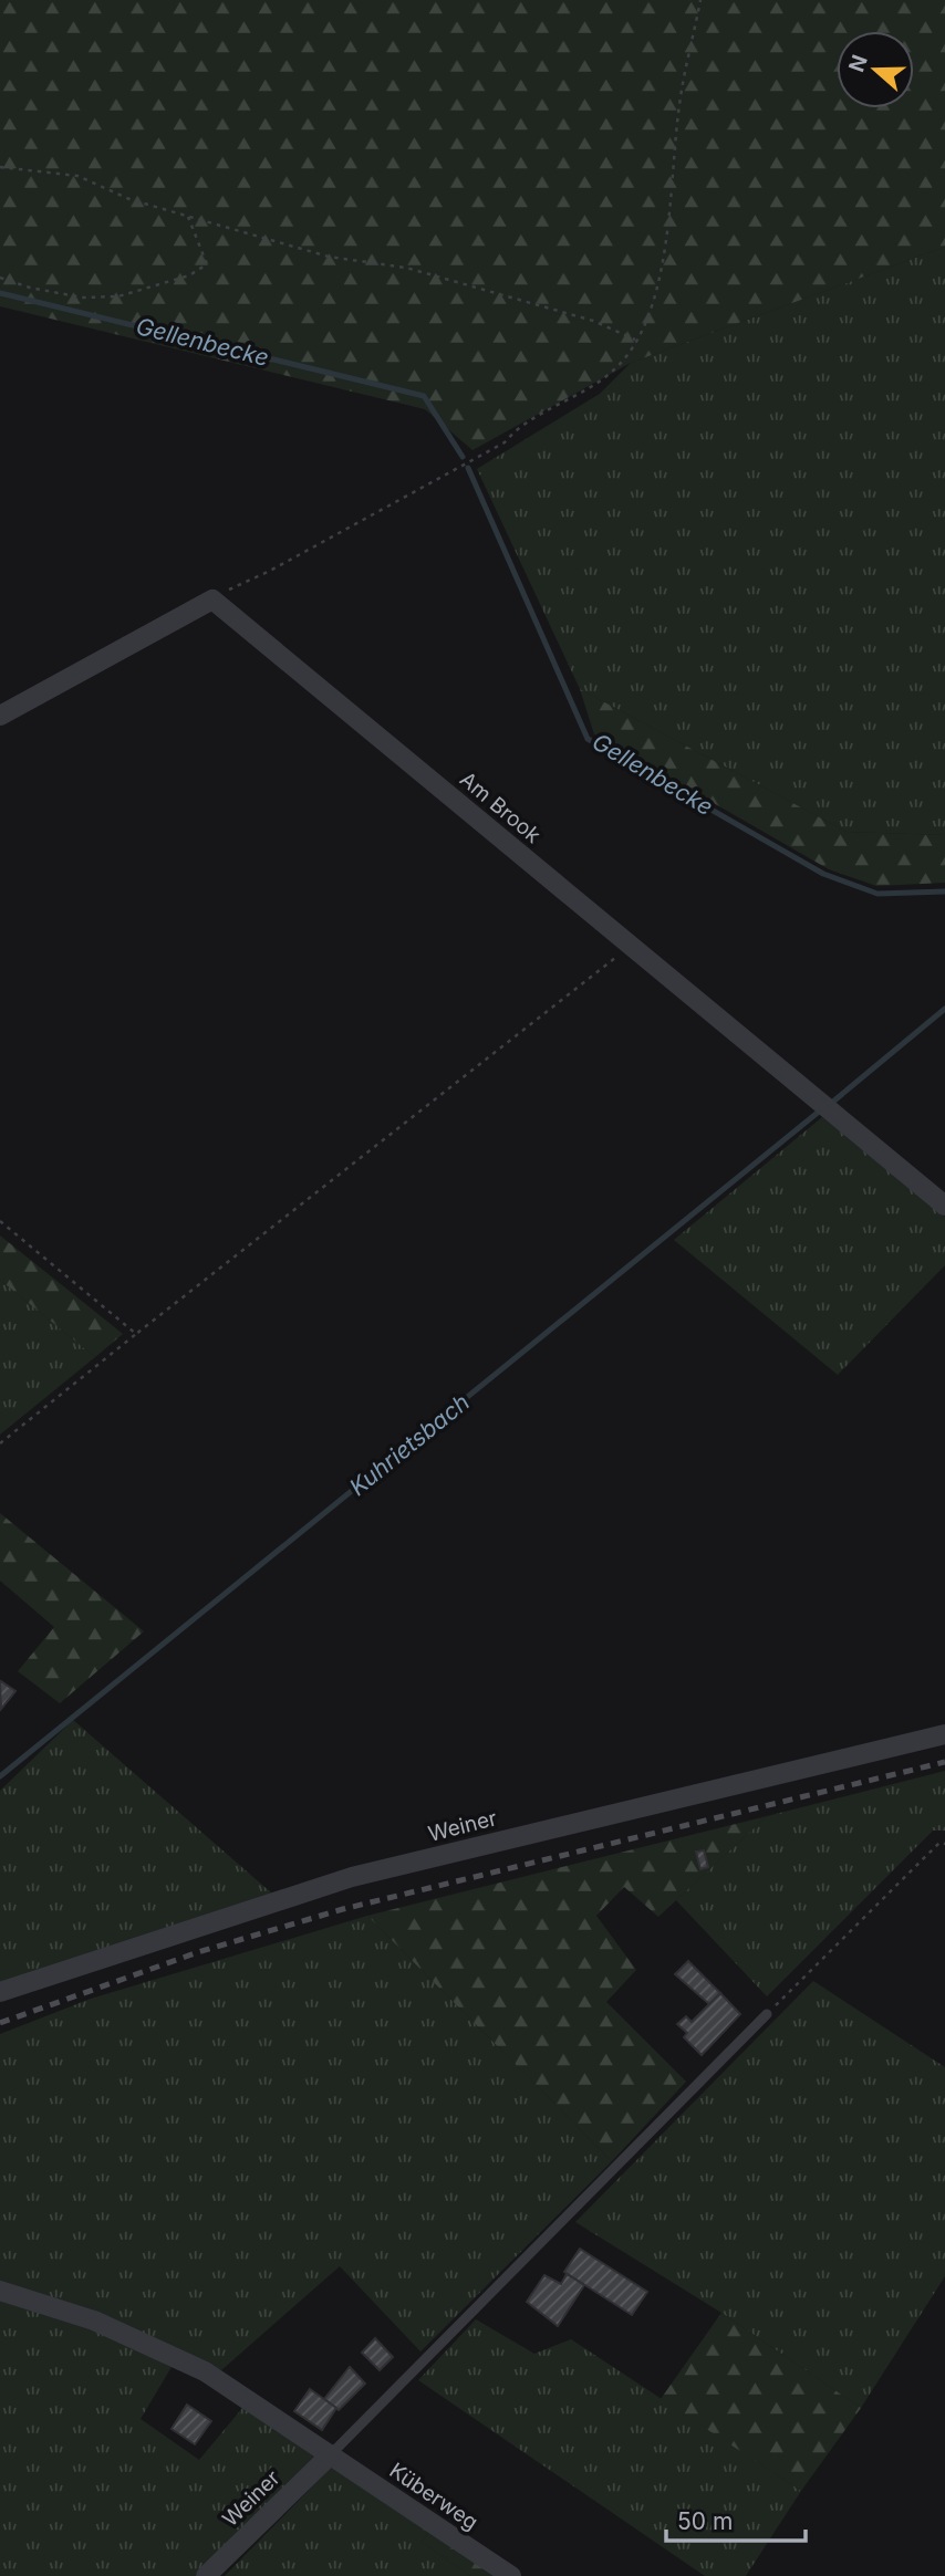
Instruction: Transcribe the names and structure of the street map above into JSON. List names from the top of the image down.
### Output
{
  "streets": {
    "street": ["Am Brook", "Weiner", "Küberweg"]
  },
  "crossings": [
    ["Weiner", "Küberweg"]
  ],
  "water": ["Gellenbecke", "Kuhrietsbach"],
  "scale_bar": "50 m",
  "north": "left"
}
